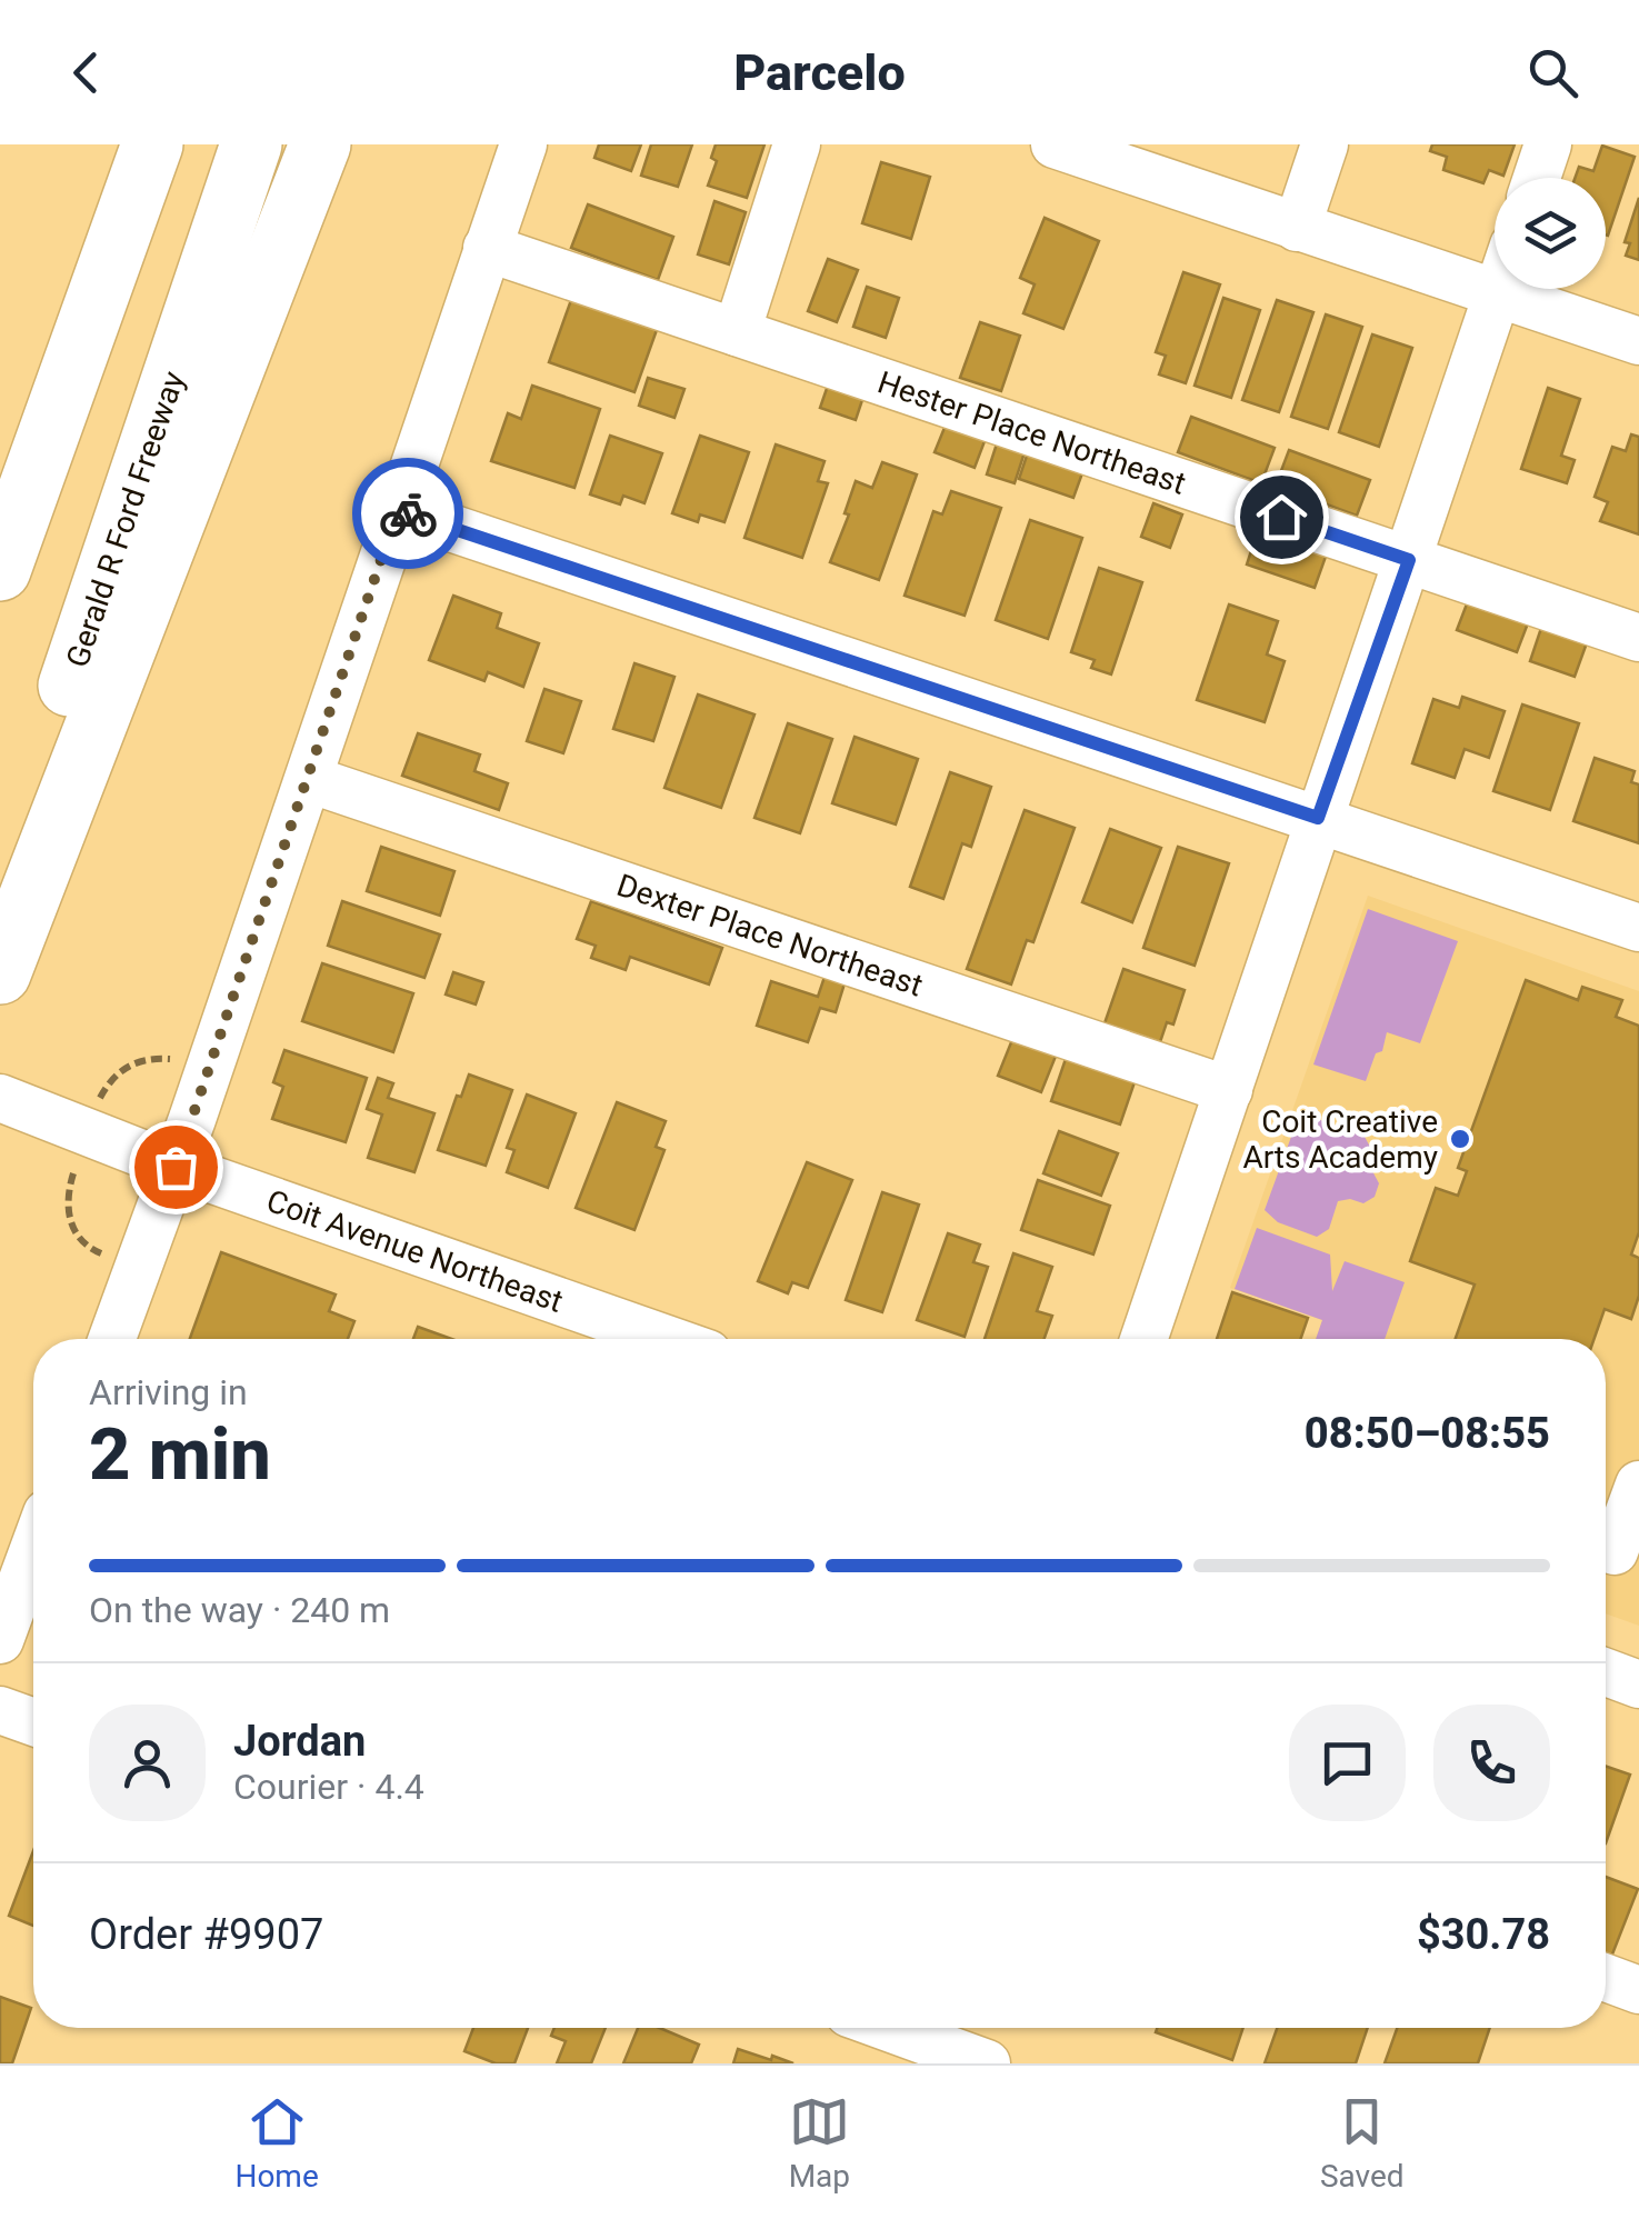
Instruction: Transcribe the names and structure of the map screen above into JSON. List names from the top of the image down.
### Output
{
  "streets": {
    "highway": ["Gerald R Ford Freeway"],
    "street": ["Hester Place Northeast", "Dexter Place Northeast", "Coit Avenue Northeast"]
  },
  "places": ["Coit Creative Arts Academy"],
  "page": {
    "header": "Parcelo",
    "heading": ["2 min", "Arriving in", "08:50–08:55"],
    "panel": [
      "Jordan",
      "Courier · 4.4",
      "Order #9907",
      "$30.78"
    ],
    "bar": "On the way · 240 m",
    "tabs": ["Home", "Map", "Saved"]
  }
}
